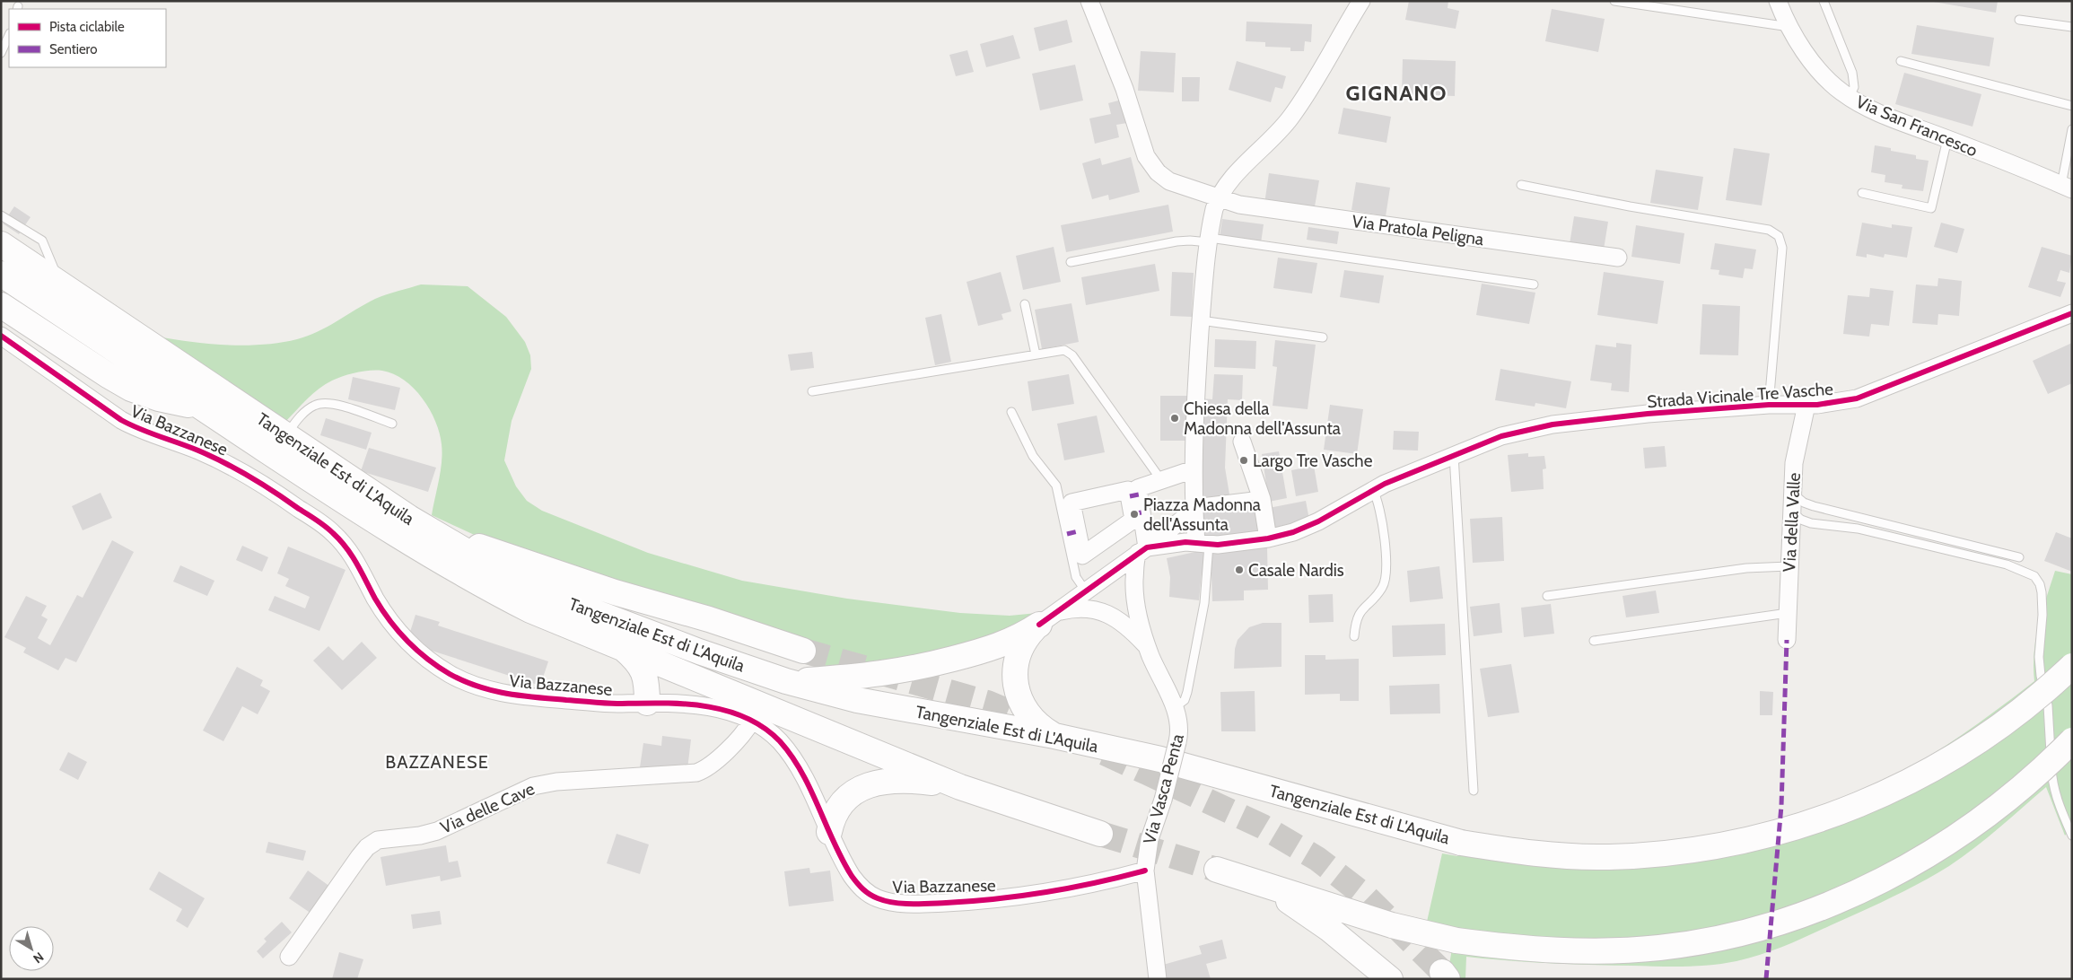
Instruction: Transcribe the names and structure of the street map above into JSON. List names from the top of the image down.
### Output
{
  "streets": {
    "highway": ["Tangenziale Est di L'Aquila"],
    "street": [
      "Via San Francesco",
      "Via Pratola Peligna",
      "Strada Vicinale Tre Vasche",
      "Via Bazzanese",
      "Via della Valle",
      "Via Vasca Penta",
      "Via delle Cave"
    ]
  },
  "crossings": [
    ["Strada Vicinale Tre Vasche", "Via della Valle"],
    ["Strada Vicinale Tre Vasche", "Via Vasca Penta"],
    ["Via Bazzanese", "Via Vasca Penta"],
    ["Via Bazzanese", "Via delle Cave"]
  ],
  "districts": ["GIGNANO", "BAZZANESE"],
  "places": [
    "Chiesa della Madonna dell'Assunta",
    "Largo Tre Vasche",
    "Piazza Madonna dell'Assunta",
    "Casale Nardis"
  ],
  "legend": ["Pista ciclabile", "Sentiero"],
  "north": "bottom right"
}
